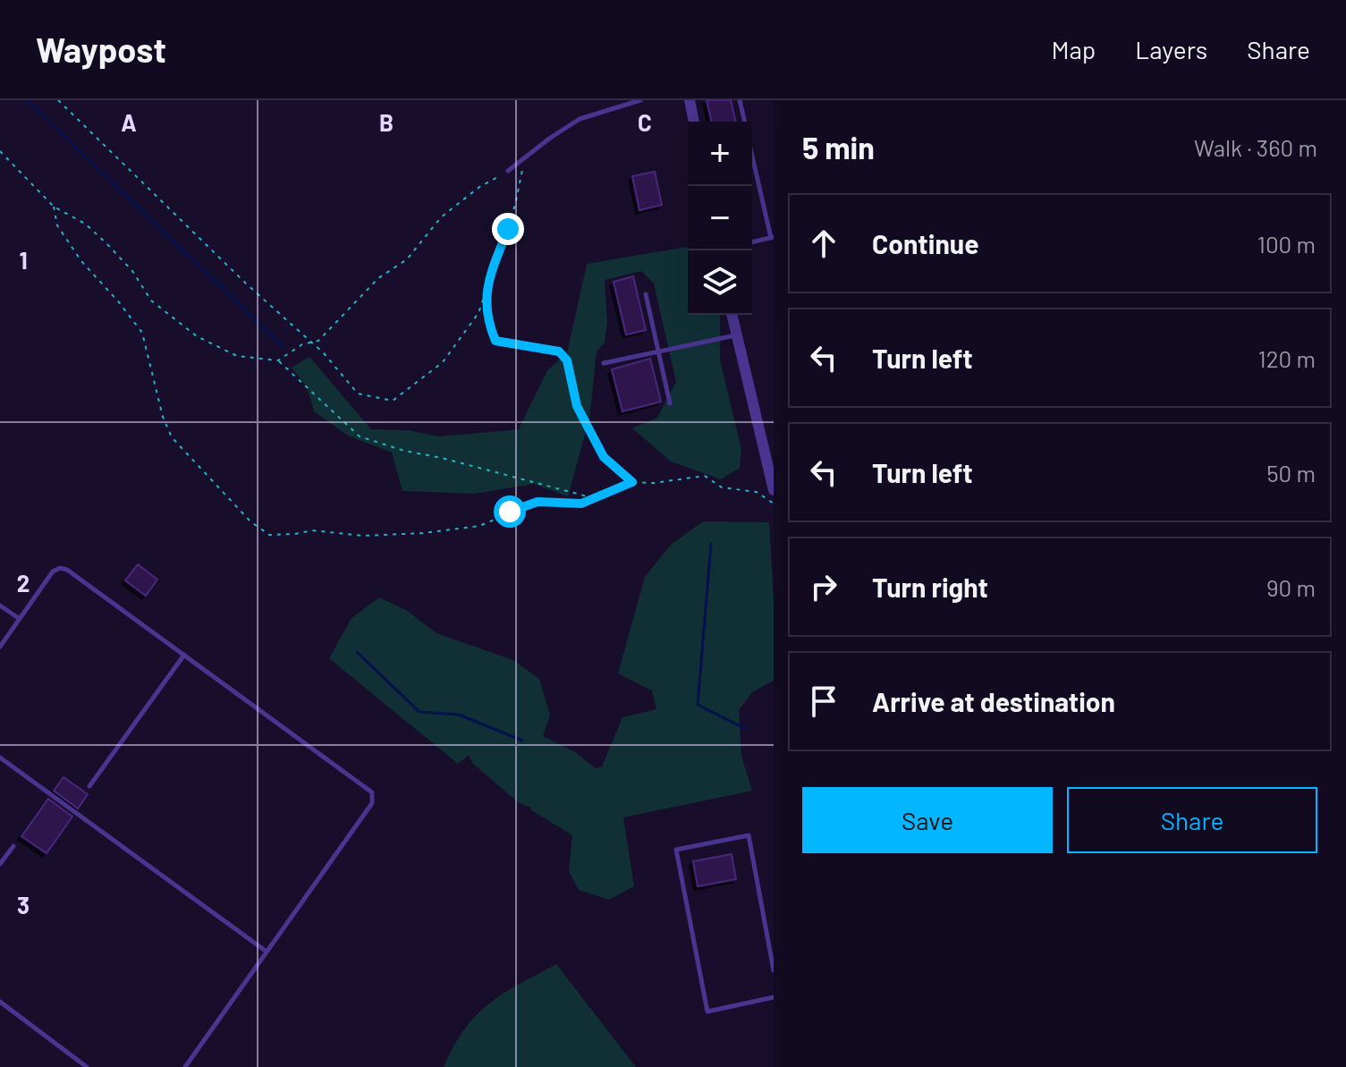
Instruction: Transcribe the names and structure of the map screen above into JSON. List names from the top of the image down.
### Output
{
  "page": {
    "header": "Waypost",
    "nav": ["Map", "Layers", "Share"],
    "heading": ["5 min", "Walk · 360 m"],
    "map_buttons": ["+", "−"],
    "list": [
      ["Continue", "100 m"],
      ["Turn left", "120 m"],
      ["Turn left", "50 m"],
      ["Turn right", "90 m"],
      "Arrive at destination"
    ],
    "buttons": ["Save", "Share"]
  },
  "grid": {
    "columns": ["A", "B", "C"],
    "rows": ["1", "2", "3"]
  }
}
